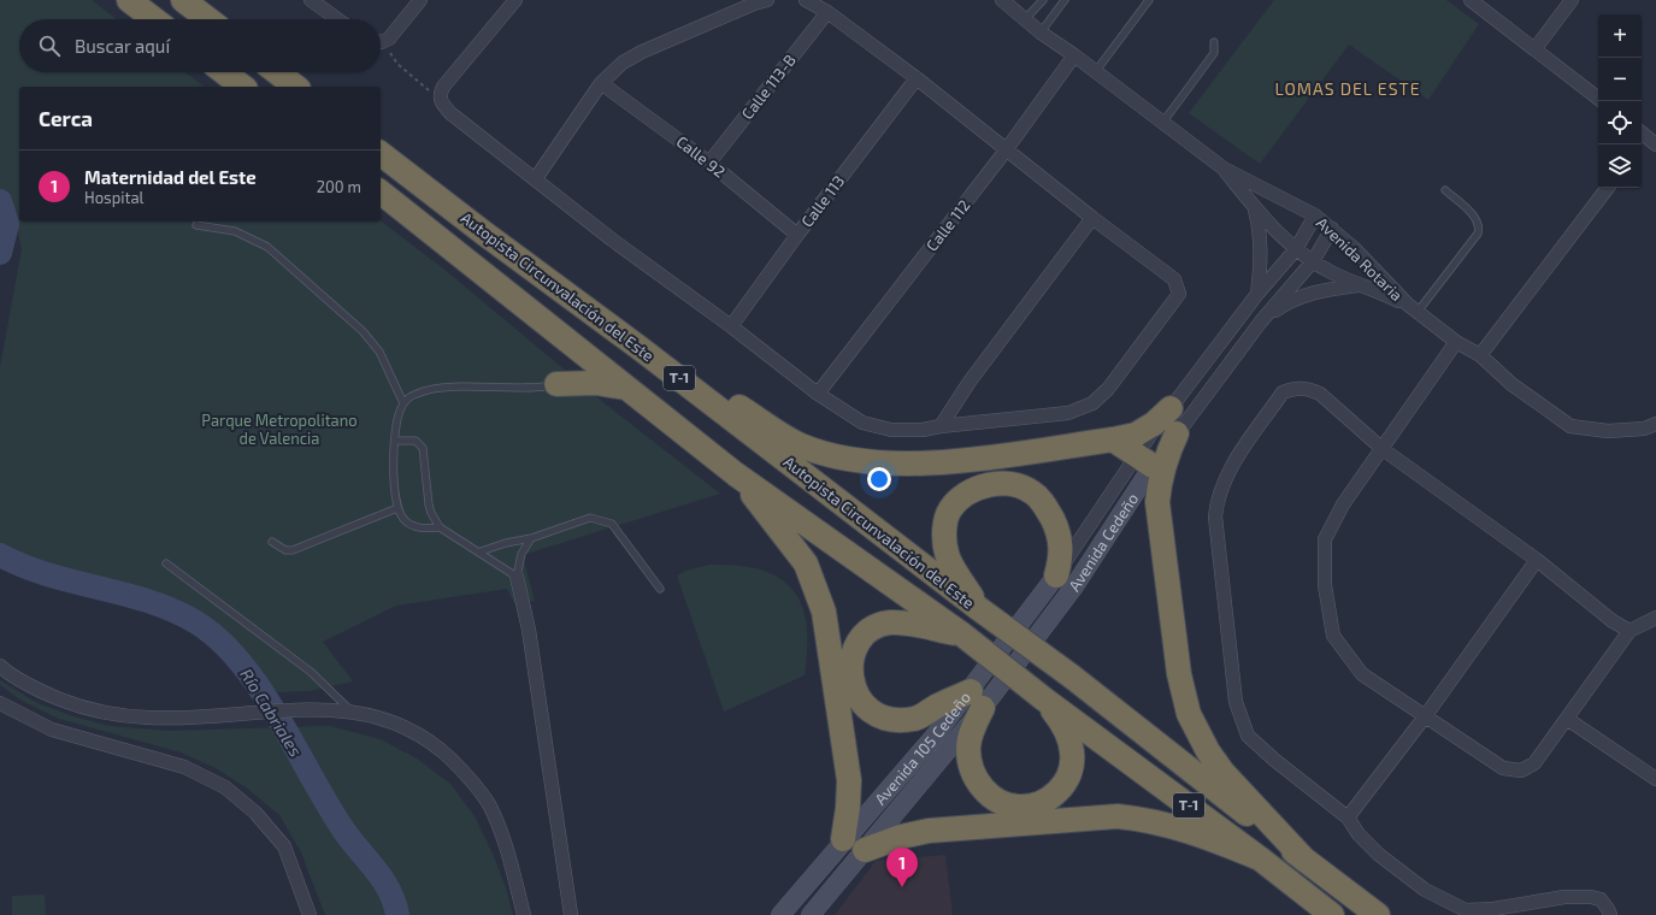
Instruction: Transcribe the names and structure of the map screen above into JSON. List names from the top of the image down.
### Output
{
  "streets": {
    "highway": ["Autopista Circunvalación del Este", "T-1"],
    "main road": ["Avenida Cedeño", "Avenida 105 Cedeño"],
    "street": [
      "Calle 113-B",
      "Calle 92",
      "Calle 113",
      "Calle 112",
      "Avenida Rotaria"
    ]
  },
  "crossings": [
    ["Calle 113-B", "Calle 92"],
    ["Calle 92", "Calle 113"],
    ["Calle 112", "Avenida Rotaria"],
    ["Avenida Rotaria", "Avenida Cedeño"],
    ["Avenida Cedeño", "Avenida 105 Cedeño"]
  ],
  "districts": ["LOMAS DEL ESTE"],
  "water": ["Río Cabriales"],
  "parks": ["Parque Metropolitano de Valencia"],
  "page": {
    "map_buttons": ["+", "−"],
    "search": "Buscar aquí",
    "heading": "Cerca",
    "list": [
      {
        "mark": "1",
        "name": "Maternidad del Este",
        "note": "Hospital",
        "value": "200 m"
      }
    ],
    "pins": "1"
  }
}
